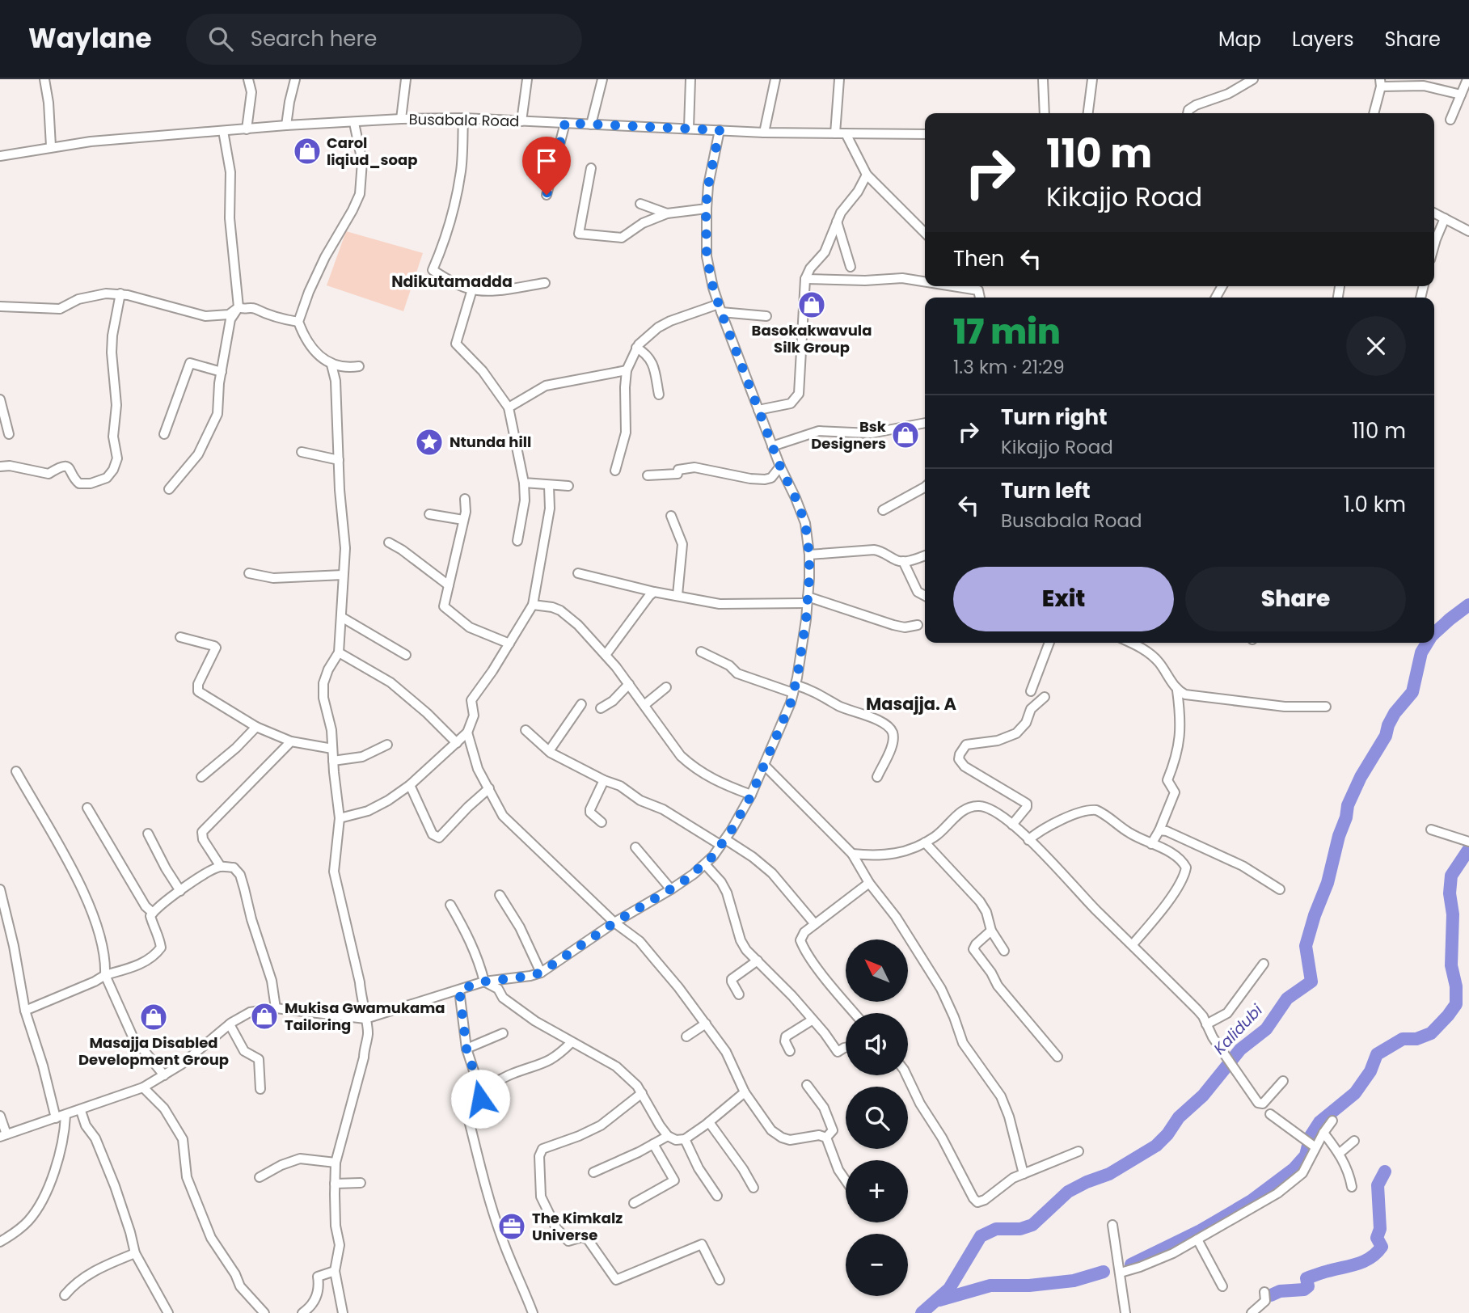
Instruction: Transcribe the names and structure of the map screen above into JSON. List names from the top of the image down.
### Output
{
  "streets": {
    "street": ["Busabala Road"]
  },
  "districts": ["Ndikutamadda", "Masajja. A"],
  "water": ["Kalidubi"],
  "places": {
    "shop": [
      "Carol liqiud_soap",
      "Basokakwavula Silk Group",
      "Bsk Designers",
      "Mukisa Gwamukama Tailoring",
      "Masajja Disabled Development Group"
    ],
    "place": ["Ntunda hill"],
    "office": ["The Kimkalz Universe"]
  },
  "north": "top left",
  "page": {
    "header": "Waylane",
    "search": "Search here",
    "nav": ["Map", "Layers", "Share"],
    "turn": ["110 m", "Kikajjo Road"],
    "then": "Then",
    "heading": ["17 min", "1.3 km · 21:29"],
    "list": [
      {
        "name": "Turn right",
        "note": "Kikajjo Road",
        "value": "110 m"
      },
      {
        "name": "Turn left",
        "note": "Busabala Road",
        "value": "1.0 km"
      }
    ],
    "buttons": ["Exit", "Share"],
    "map_buttons": ["+", "−"]
  }
}
